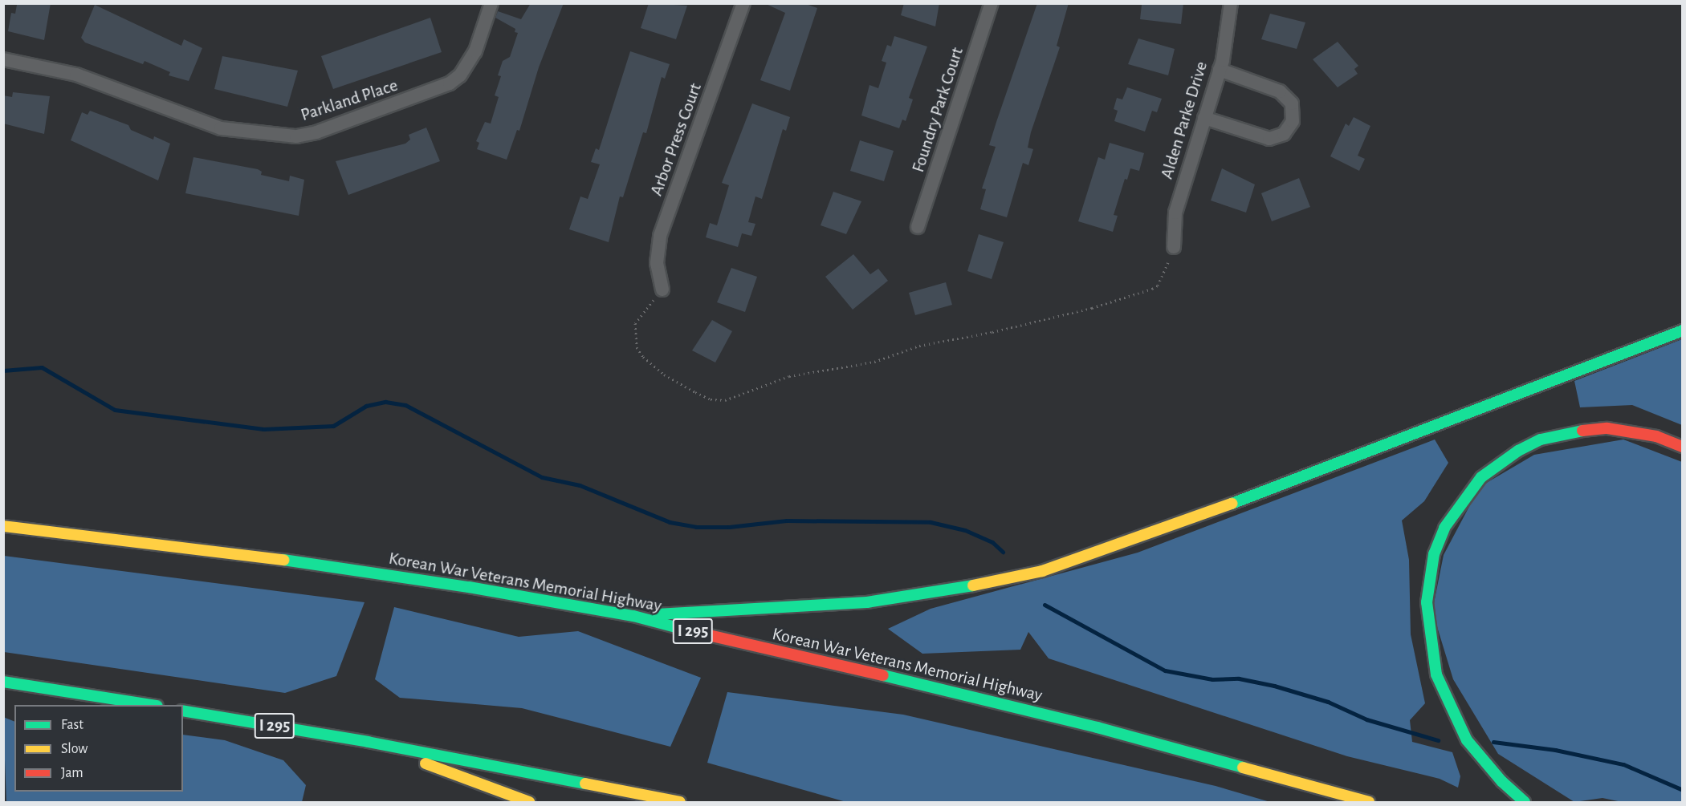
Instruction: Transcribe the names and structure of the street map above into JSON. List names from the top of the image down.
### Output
{
  "streets": {
    "highway": ["Korean War Veterans Memorial Highway", "I 295"],
    "street": [
      "Parkland Place",
      "Foundry Park Court",
      "Alden Parke Drive",
      "Arbor Press Court"
    ]
  },
  "legend": ["Fast", "Slow", "Jam"]
}
